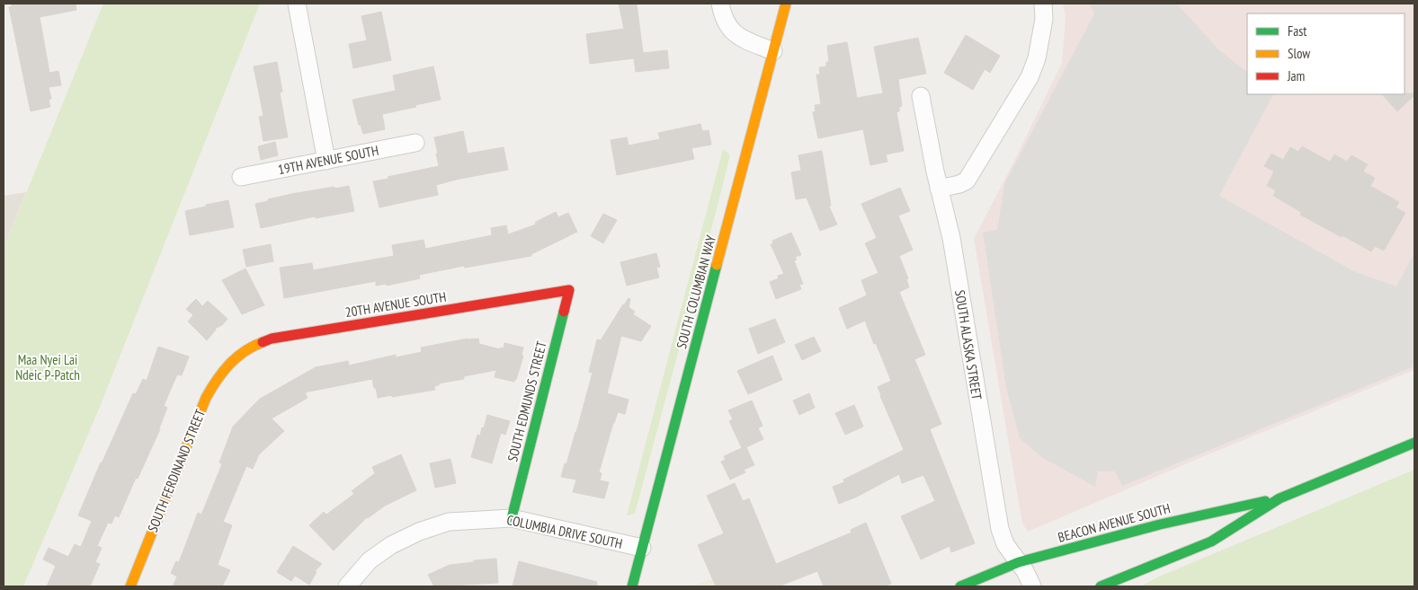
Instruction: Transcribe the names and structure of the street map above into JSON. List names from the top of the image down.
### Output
{
  "streets": {
    "main road": [
      "SOUTH COLUMBIAN WAY",
      "20TH AVENUE SOUTH",
      "SOUTH EDMUNDS STREET",
      "SOUTH FERDINAND STREET",
      "BEACON AVENUE SOUTH"
    ],
    "street": ["19TH AVENUE SOUTH", "SOUTH ALASKA STREET", "COLUMBIA DRIVE SOUTH"]
  },
  "crossings": [
    ["SOUTH COLUMBIAN WAY", "COLUMBIA DRIVE SOUTH"],
    ["20TH AVENUE SOUTH", "SOUTH EDMUNDS STREET"],
    ["20TH AVENUE SOUTH", "SOUTH FERDINAND STREET"],
    ["SOUTH ALASKA STREET", "BEACON AVENUE SOUTH"],
    ["SOUTH EDMUNDS STREET", "COLUMBIA DRIVE SOUTH"]
  ],
  "parks": ["Maa Nyei Lai Ndeic P-Patch"],
  "legend": ["Fast", "Slow", "Jam"]
}
